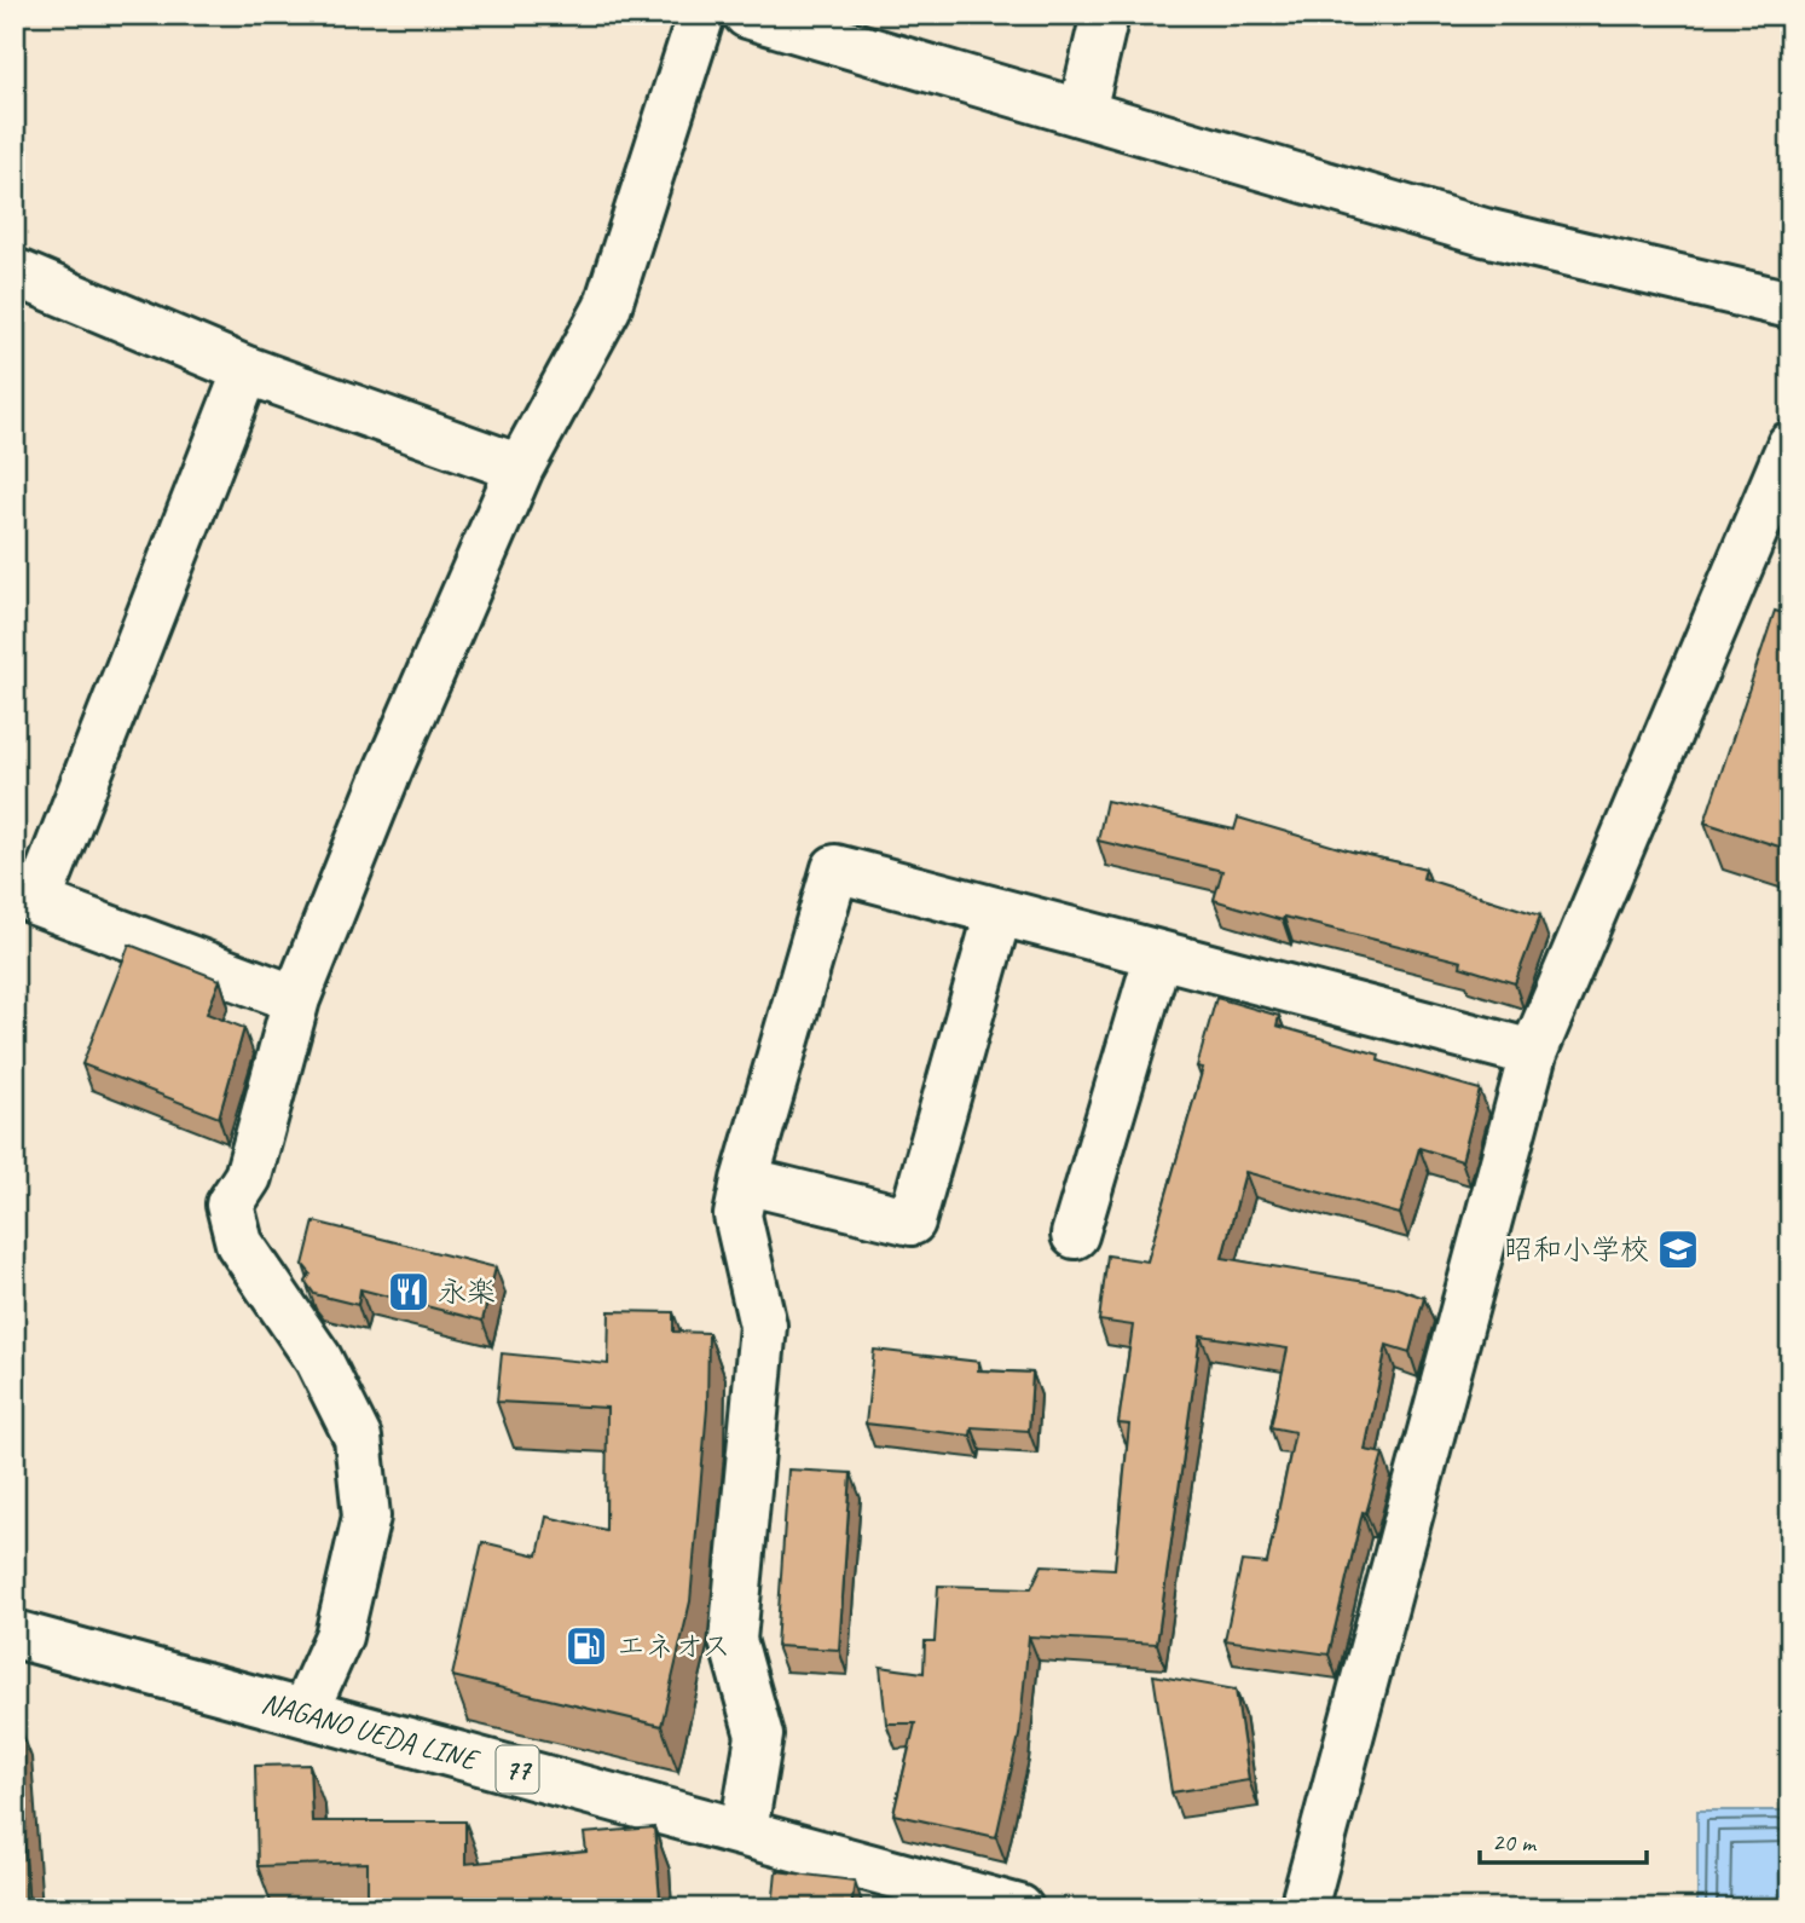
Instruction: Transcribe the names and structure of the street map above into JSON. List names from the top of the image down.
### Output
{
  "streets": {
    "street": ["NAGANO UEDA LINE", "77"]
  },
  "places": {
    "school or university": ["昭和小学校"],
    "restaurant": ["永楽"],
    "fuel station": ["エネオス"]
  },
  "scale_bar": "20 m"
}
